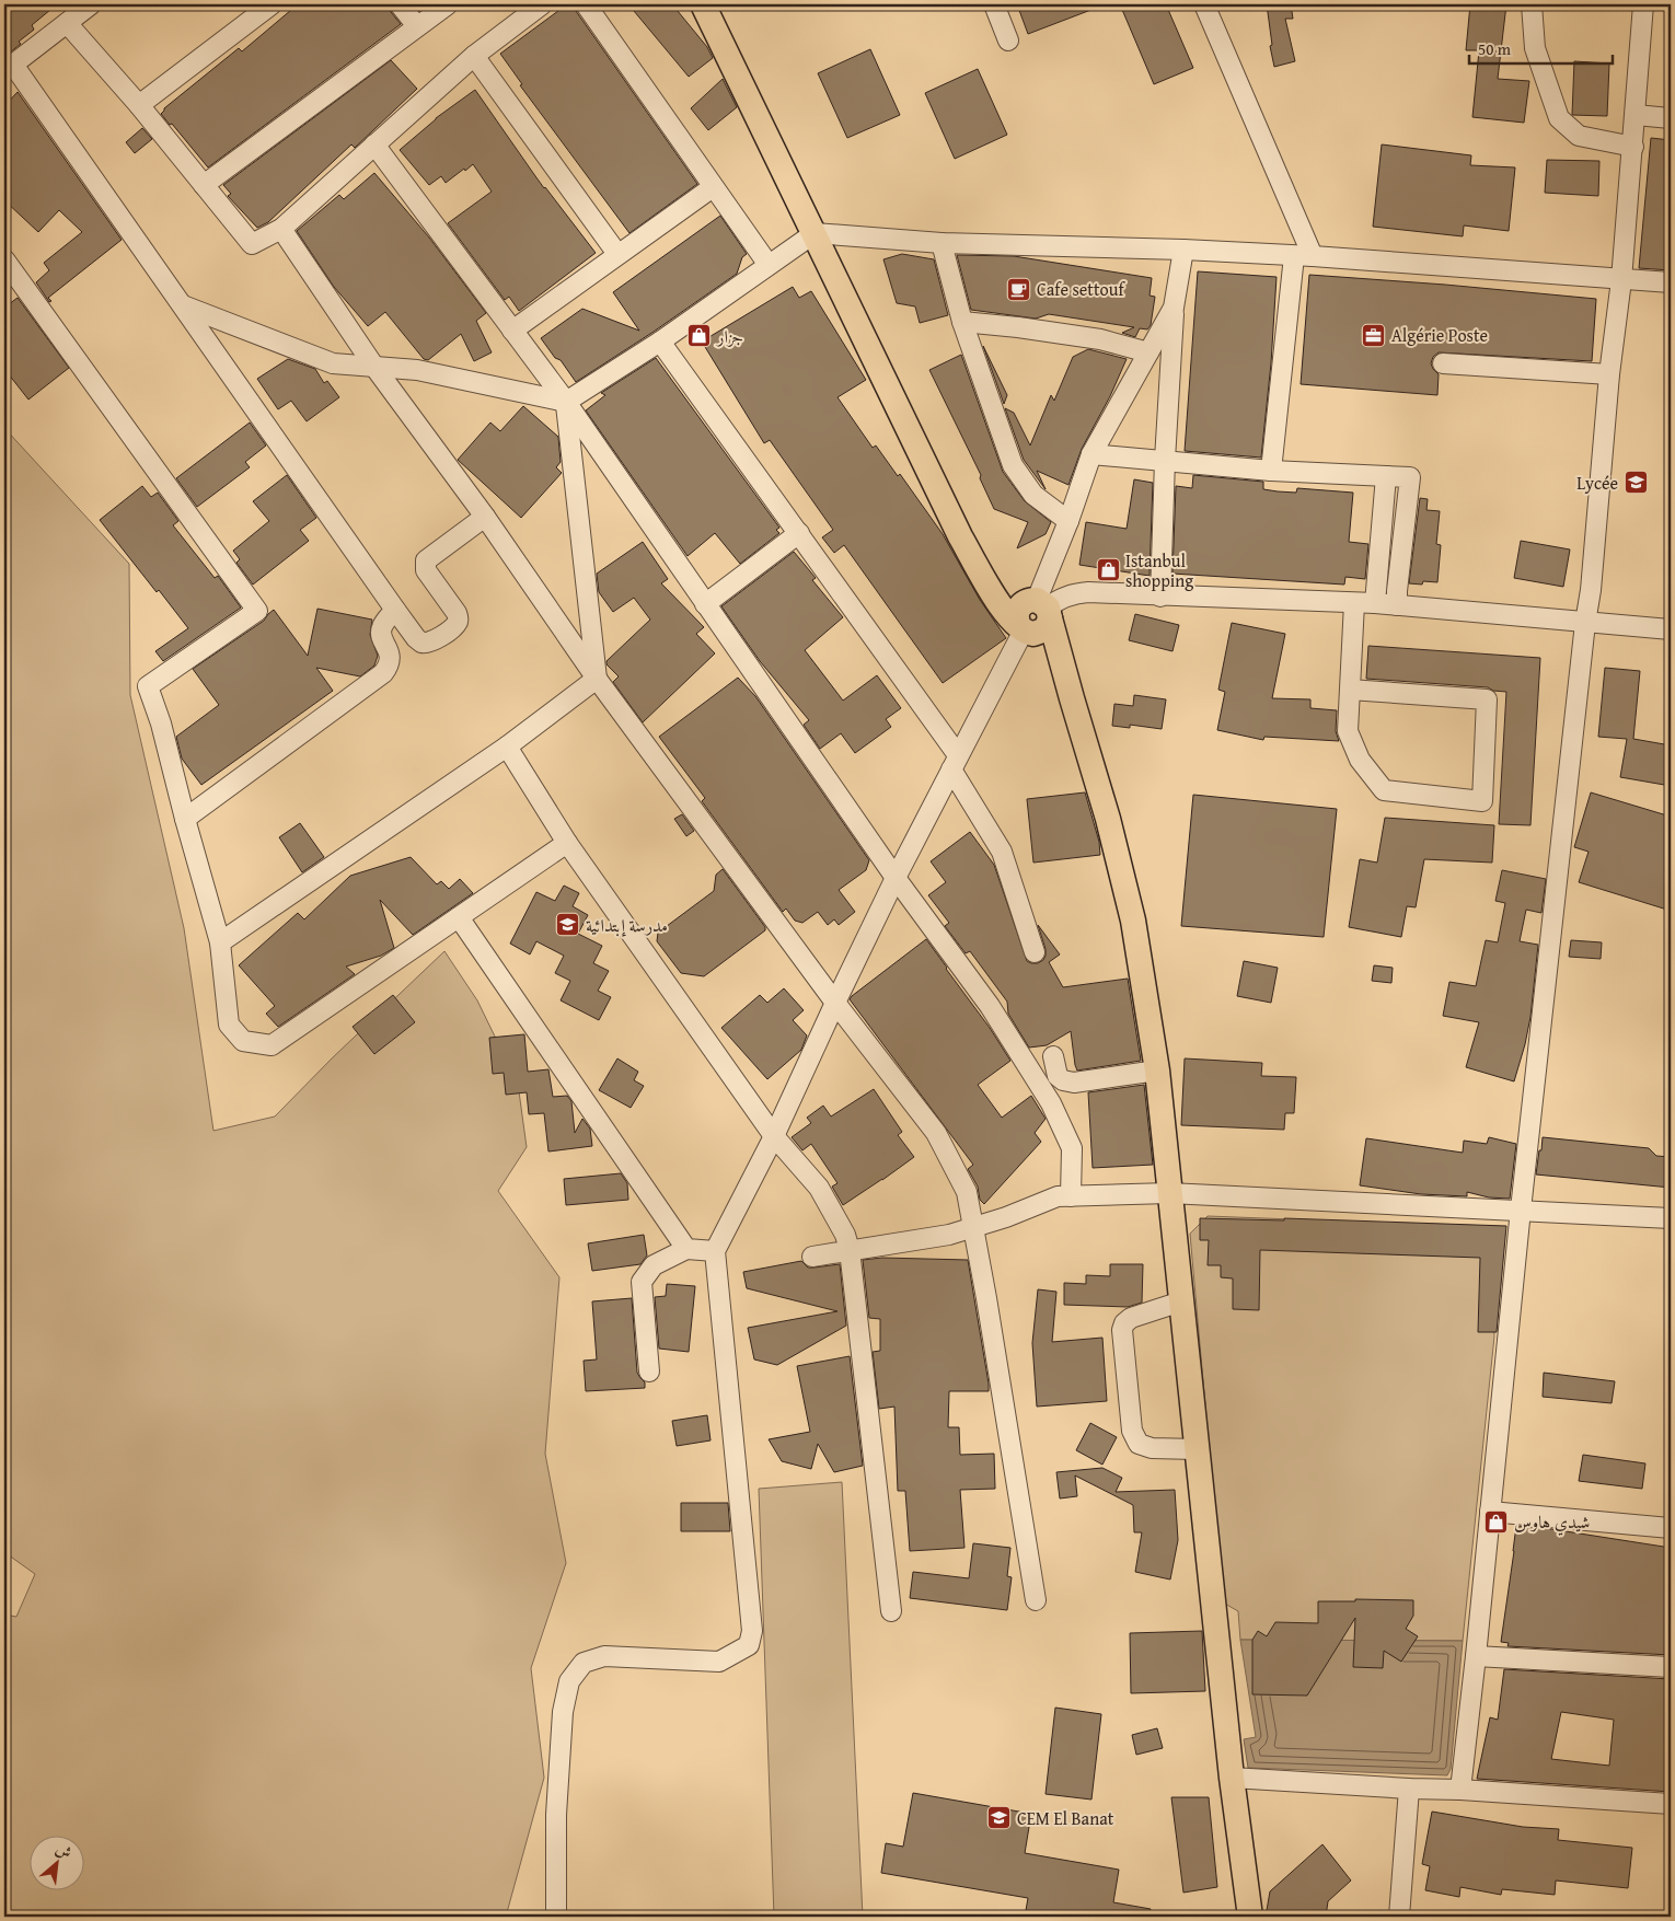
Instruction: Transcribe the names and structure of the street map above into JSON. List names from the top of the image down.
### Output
{
  "places": {
    "cafe": ["Cafe settouf"],
    "office": ["Algérie Poste"],
    "shop": ["جزار", "Istanbul shopping", "شيدي هاوس"],
    "school or university": ["Lycée", "مدرسة إبتدائية", "CEM El Banat"]
  },
  "scale_bar": "50 m",
  "north": "top right"
}
